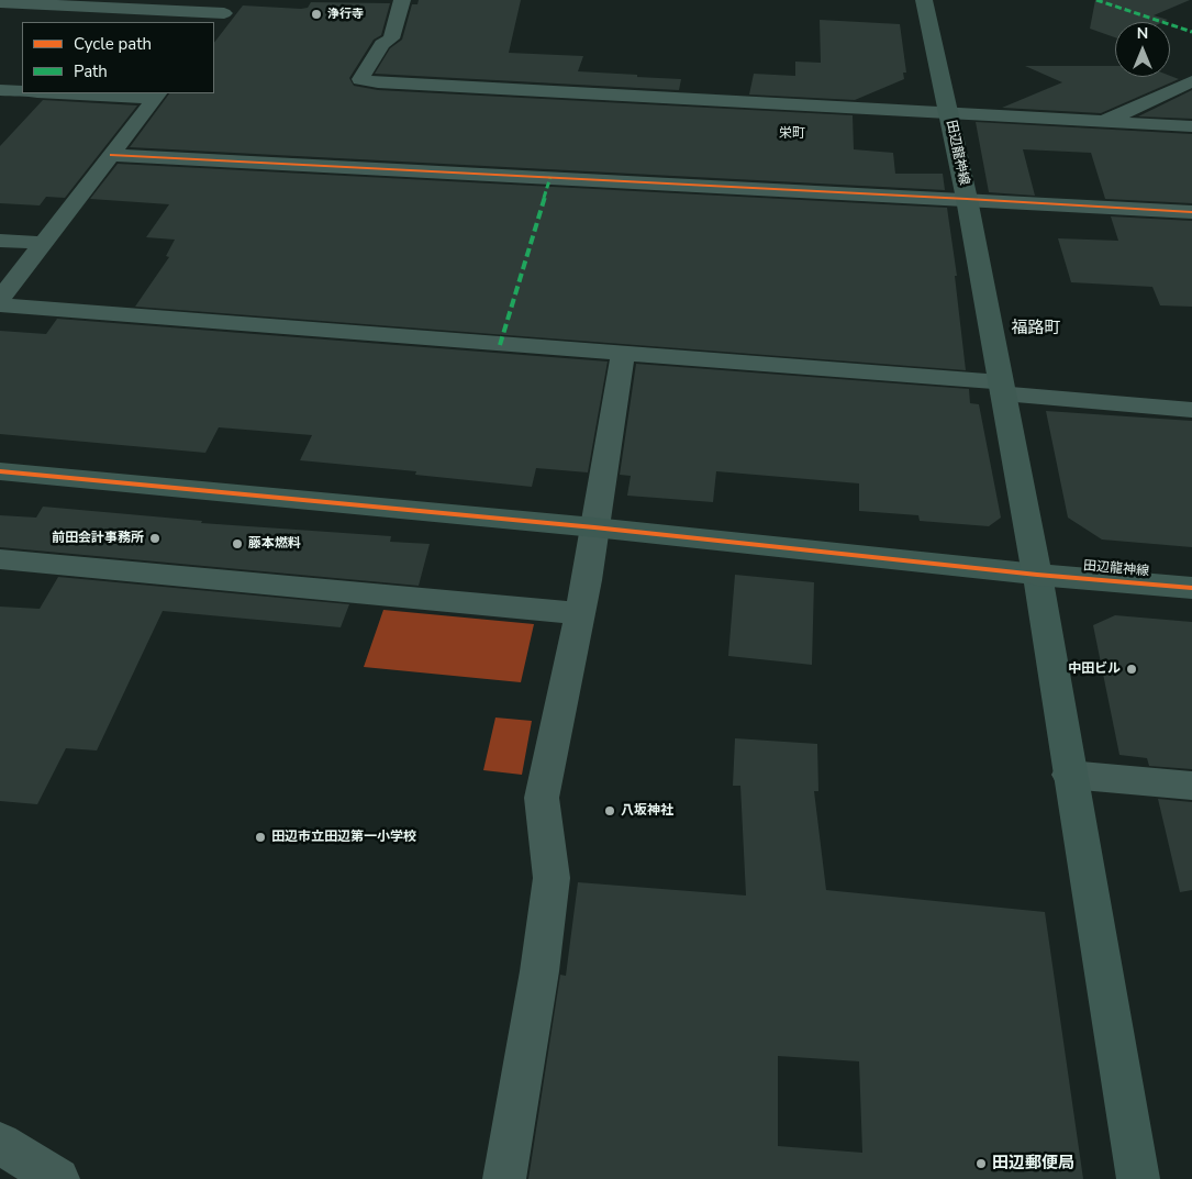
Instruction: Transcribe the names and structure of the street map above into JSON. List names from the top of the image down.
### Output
{
  "streets": {
    "main road": ["田辺龍神線"]
  },
  "districts": ["栄町", "福路町"],
  "places": [
    "浄行寺",
    "前田会計事務所",
    "藤本燃料",
    "中田ビル",
    "八坂神社",
    "田辺市立田辺第一小学校",
    "田辺郵便局"
  ],
  "legend": ["Cycle path", "Path"],
  "north": "top"
}
